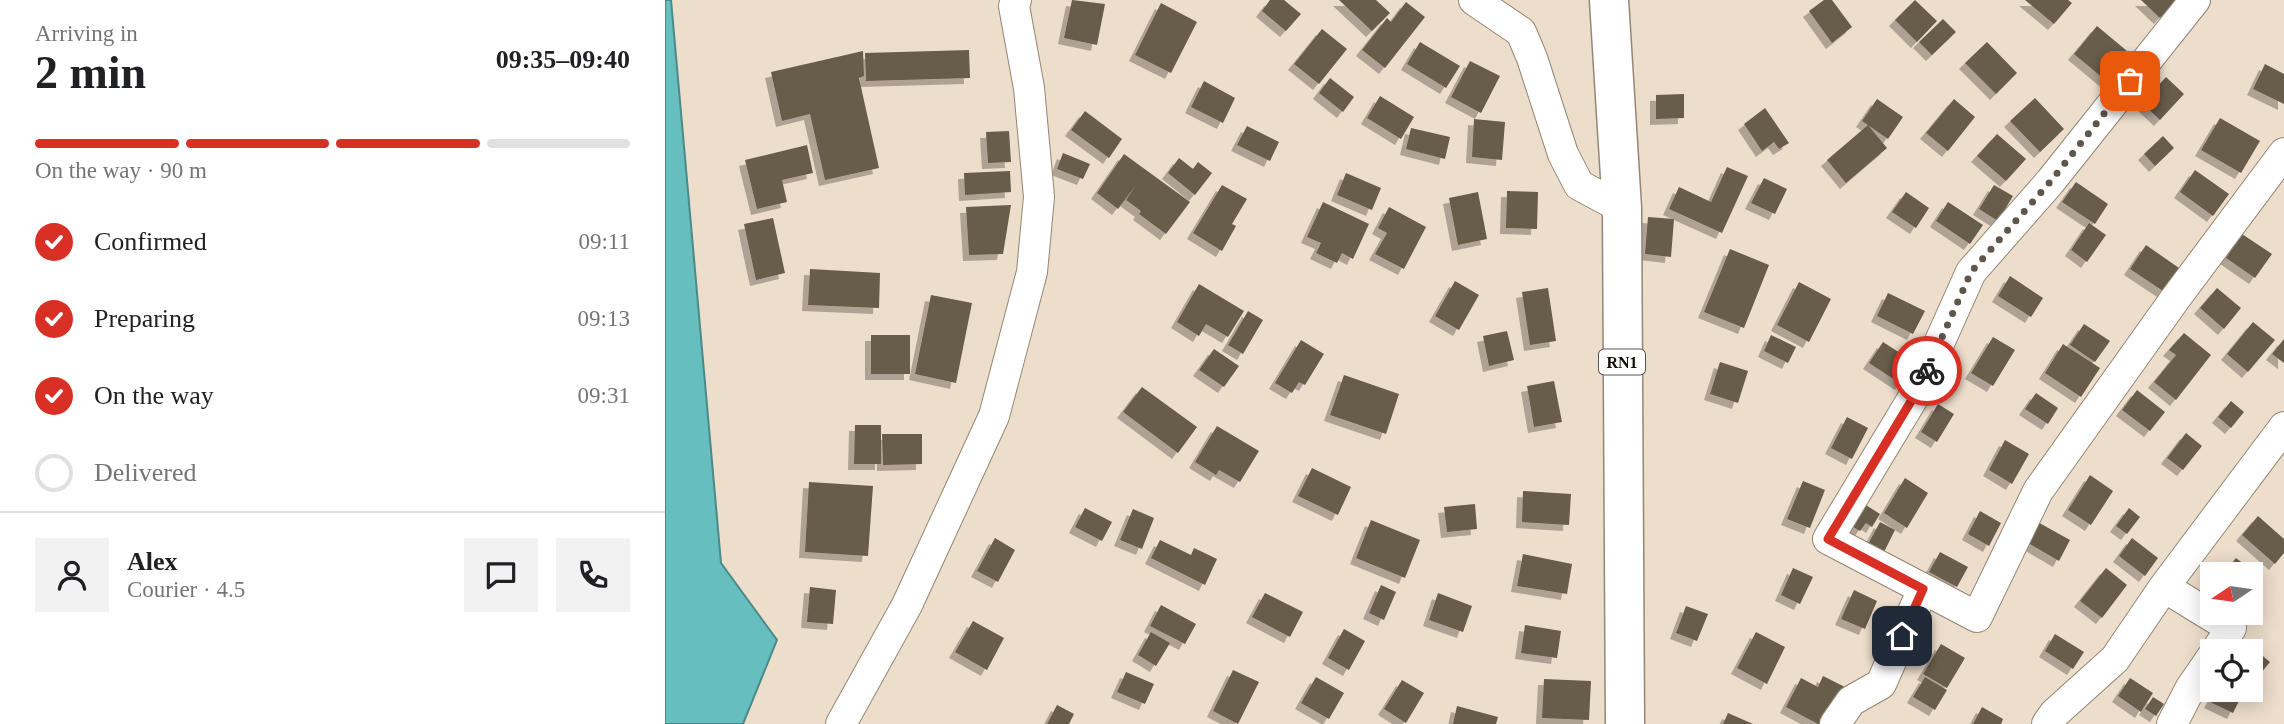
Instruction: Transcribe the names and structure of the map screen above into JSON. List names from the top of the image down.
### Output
{
  "streets": {
    "highway": ["RN1"]
  },
  "north": "left",
  "page": {
    "heading": ["2 min", "Arriving in", "09:35–09:40"],
    "panel": ["Alex", "Courier · 4.5"],
    "bar": "On the way · 90 m",
    "list": [
      ["Confirmed", "09:11"],
      ["Preparing", "09:13"],
      ["On the way", "09:31"],
      "Delivered"
    ]
  }
}
